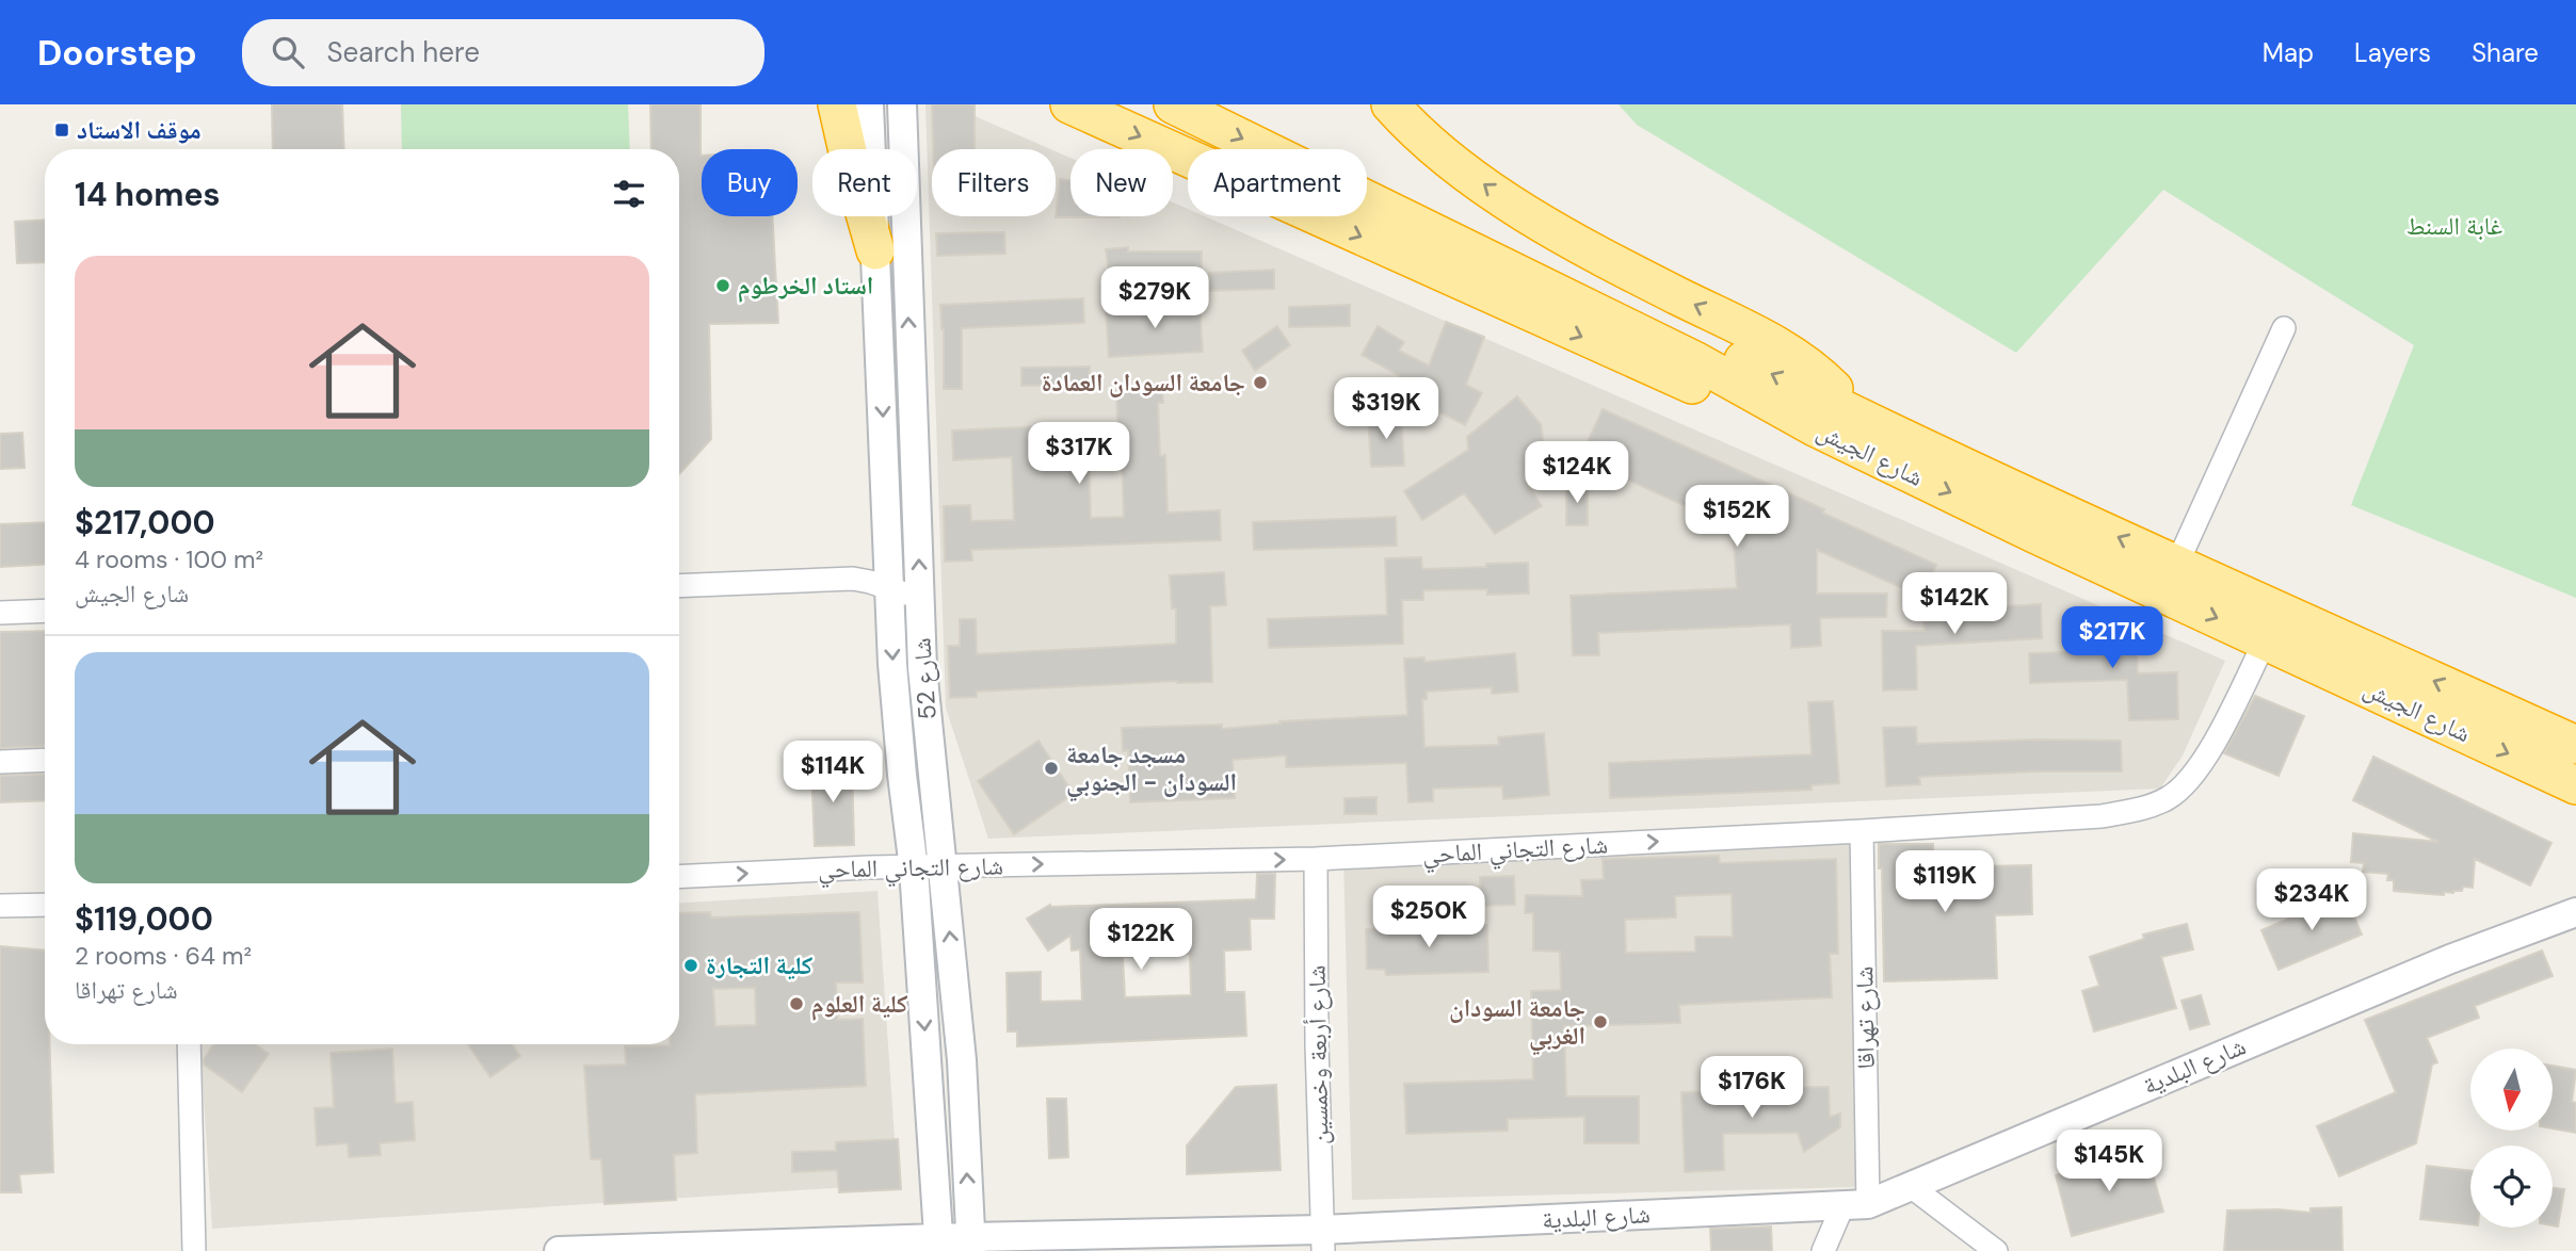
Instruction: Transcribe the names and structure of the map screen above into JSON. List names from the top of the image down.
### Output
{
  "streets": {
    "highway": ["شارع الجيش"],
    "street": [
      "شارع 52",
      "شارع التجاني الماحي",
      "شارع تهراقا",
      "شارع أربعة وخمسين",
      "شارع البلدية"
    ]
  },
  "crossings": [
    ["شارع الجيش", "شارع التجاني الماحي"],
    ["شارع 52", "شارع التجاني الماحي"],
    ["شارع 52", "شارع البلدية"],
    ["شارع التجاني الماحي", "شارع تهراقا"],
    ["شارع التجاني الماحي", "شارع أربعة وخمسين"],
    ["شارع تهراقا", "شارع البلدية"],
    ["شارع أربعة وخمسين", "شارع البلدية"]
  ],
  "one_way": ["شارع التجاني الماحي"],
  "parks": ["غابة السنط"],
  "places": {
    "transit": ["موقف الاستاد"],
    "other": [
      "استاد الخرطوم",
      "جامعة السودان العمادة",
      "مسجد جامعة السودان - الجنوبي",
      "كلية التجارة",
      "كلية العلوم",
      "جامعة السودان الغربي"
    ]
  },
  "north": "bottom",
  "page": {
    "header": "Doorstep",
    "search": "Search here",
    "nav": ["Map", "Layers", "Share"],
    "chip": [
      "Buy",
      "Rent",
      "Filters",
      "New",
      "Apartment"
    ],
    "heading": "14 homes",
    "list": [
      {
        "name": "$217,000",
        "note": "4 rooms · 100 m² · شارع الجيش"
      },
      {
        "name": "$119,000",
        "note": "2 rooms · 64 m² · شارع تهراقا"
      }
    ],
    "price": [
      "$279K",
      "$319K",
      "$317K",
      "$124K",
      "$152K",
      "$142K",
      "$217K",
      "$114K",
      "$119K",
      "$234K",
      "$250K",
      "$122K",
      "$176K",
      "$145K"
    ]
  }
}
